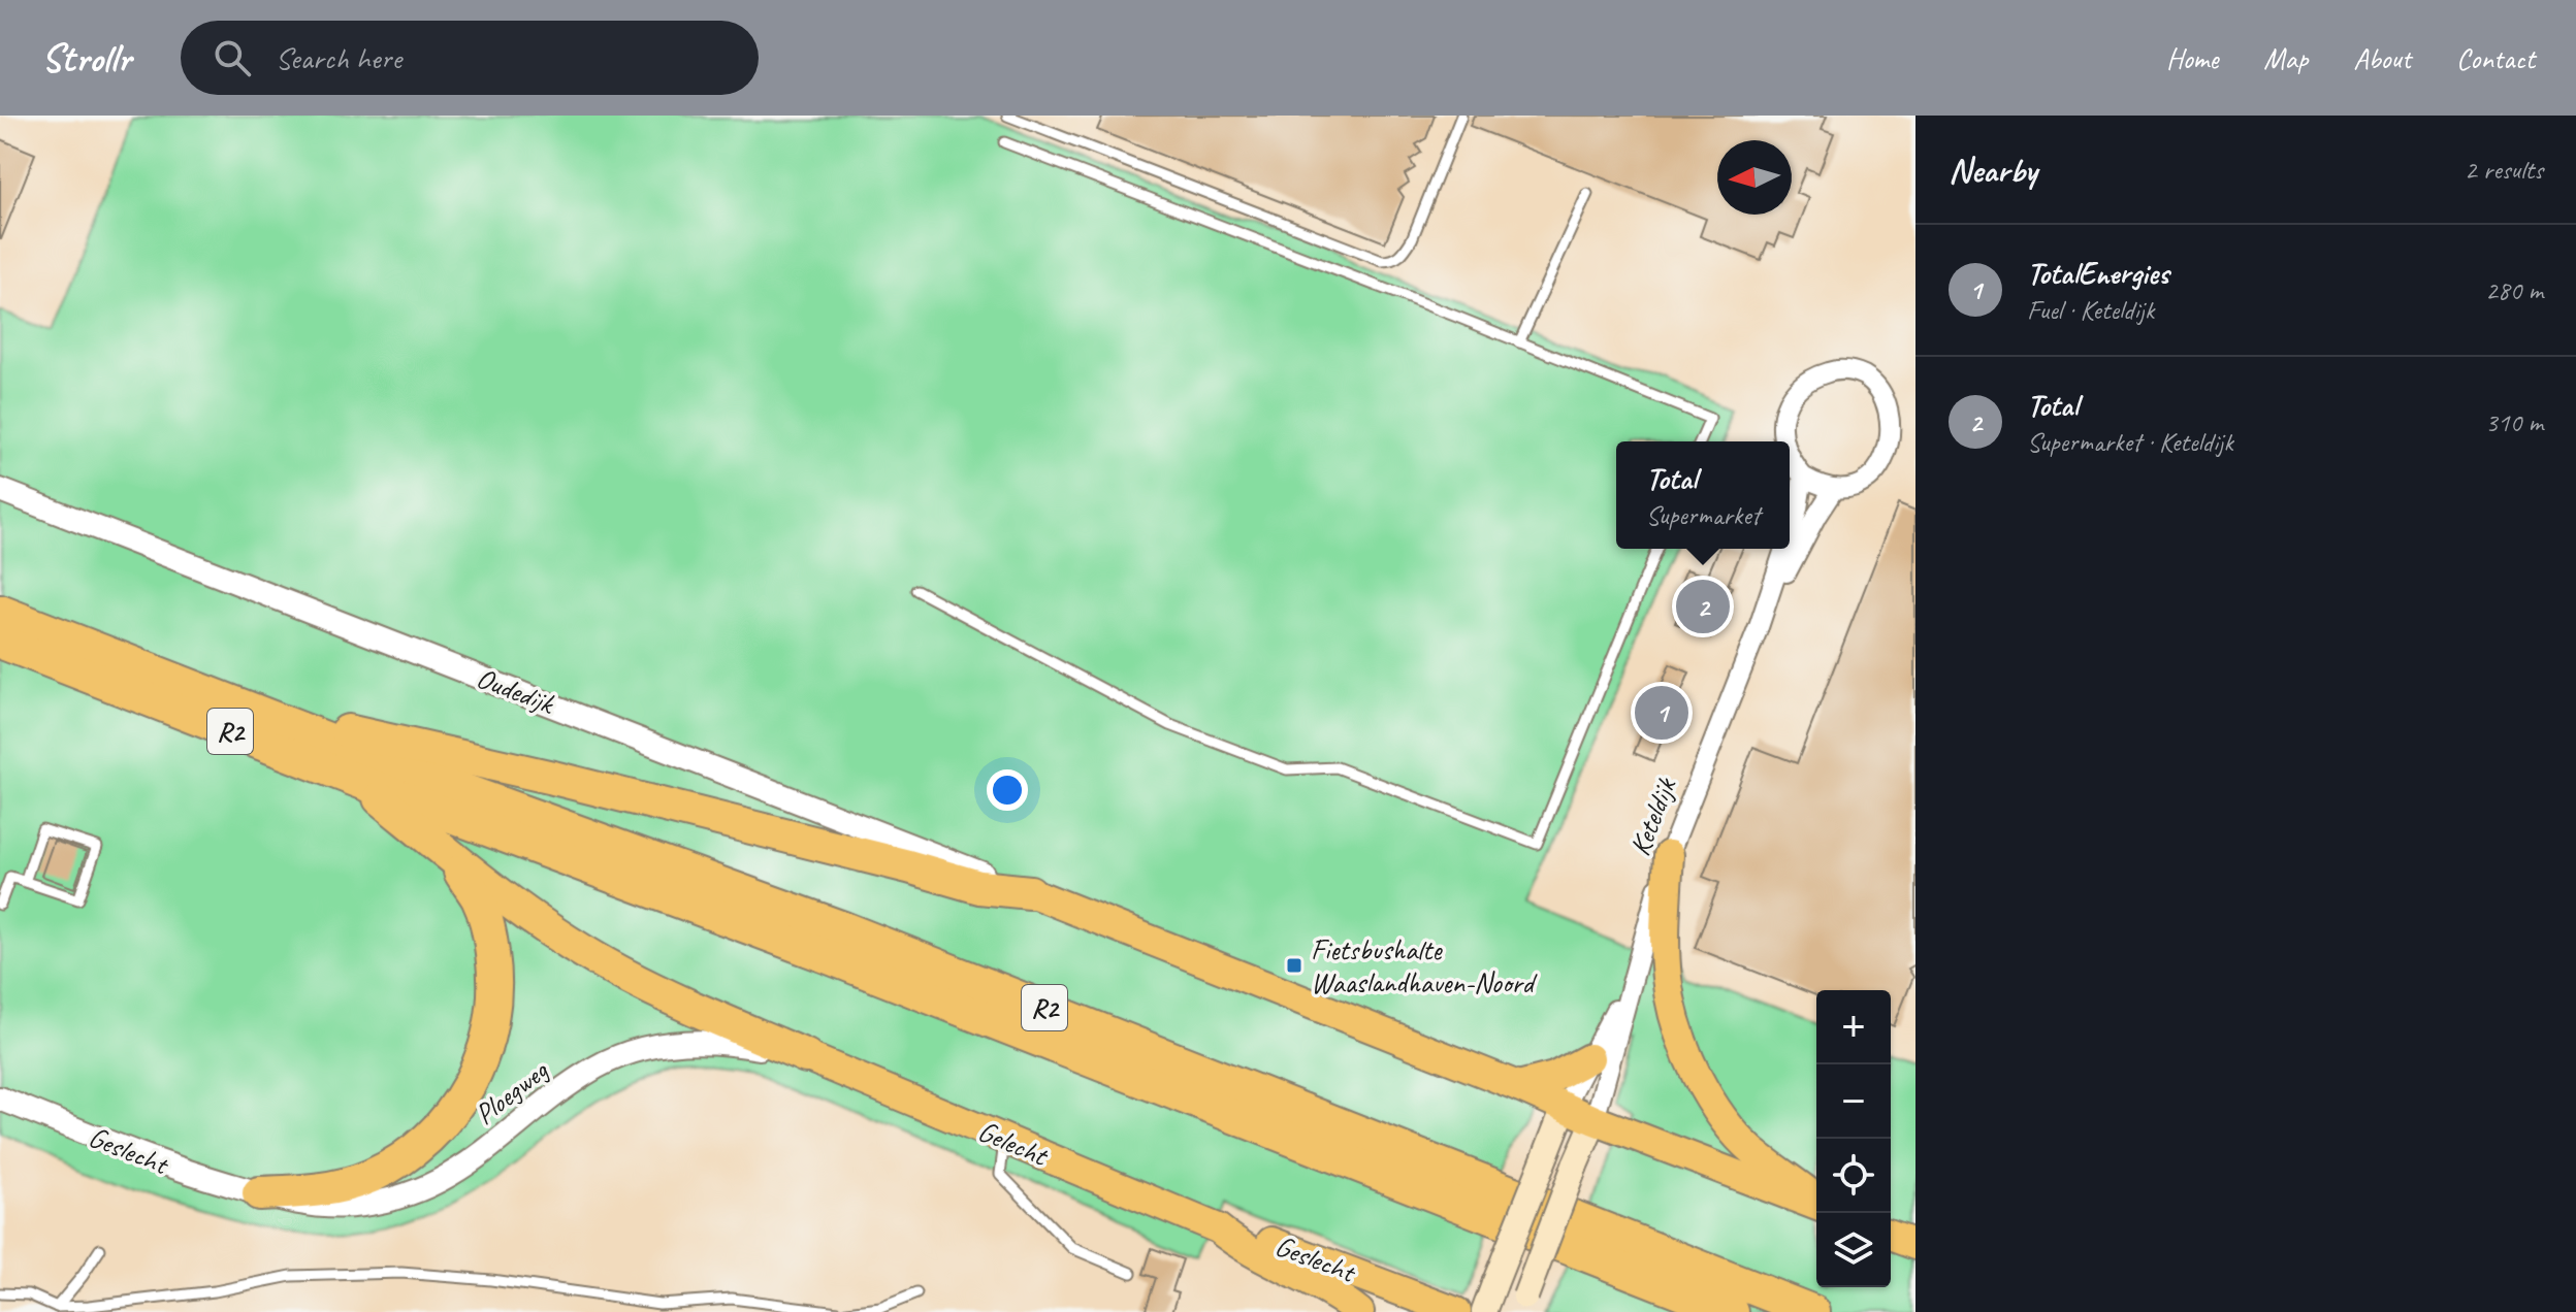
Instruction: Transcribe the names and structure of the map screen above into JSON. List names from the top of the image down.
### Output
{
  "streets": {
    "highway": ["R2"],
    "main road": ["Gelecht", "Geslecht"],
    "street": ["Oudedijk", "Keteldijk", "Ploegweg"]
  },
  "crossings": [
    ["Oudedijk", "R2"],
    ["R2", "Ploegweg"],
    ["R2", "Gelecht"],
    ["R2", "Geslecht"],
    ["Ploegweg", "Gelecht"],
    ["Ploegweg", "Geslecht"],
    ["Gelecht", "Geslecht"]
  ],
  "places": {
    "transit": ["Fietsbushalte Waaslandhaven-Noord"]
  },
  "north": "left",
  "page": {
    "header": "Strollr",
    "search": "Search here",
    "nav": [
      "Home",
      "Map",
      "About",
      "Contact"
    ],
    "heading": ["Nearby", "2 results"],
    "list": [
      {
        "mark": "1",
        "name": "TotalEnergies",
        "note": "Fuel · Keteldijk",
        "value": "280 m"
      },
      {
        "mark": "2",
        "name": "Total",
        "note": "Supermarket · Keteldijk",
        "value": "310 m"
      }
    ],
    "popup": ["Total", "Supermarket"],
    "pins": ["2", "1"],
    "map_buttons": ["+", "−"]
  }
}
